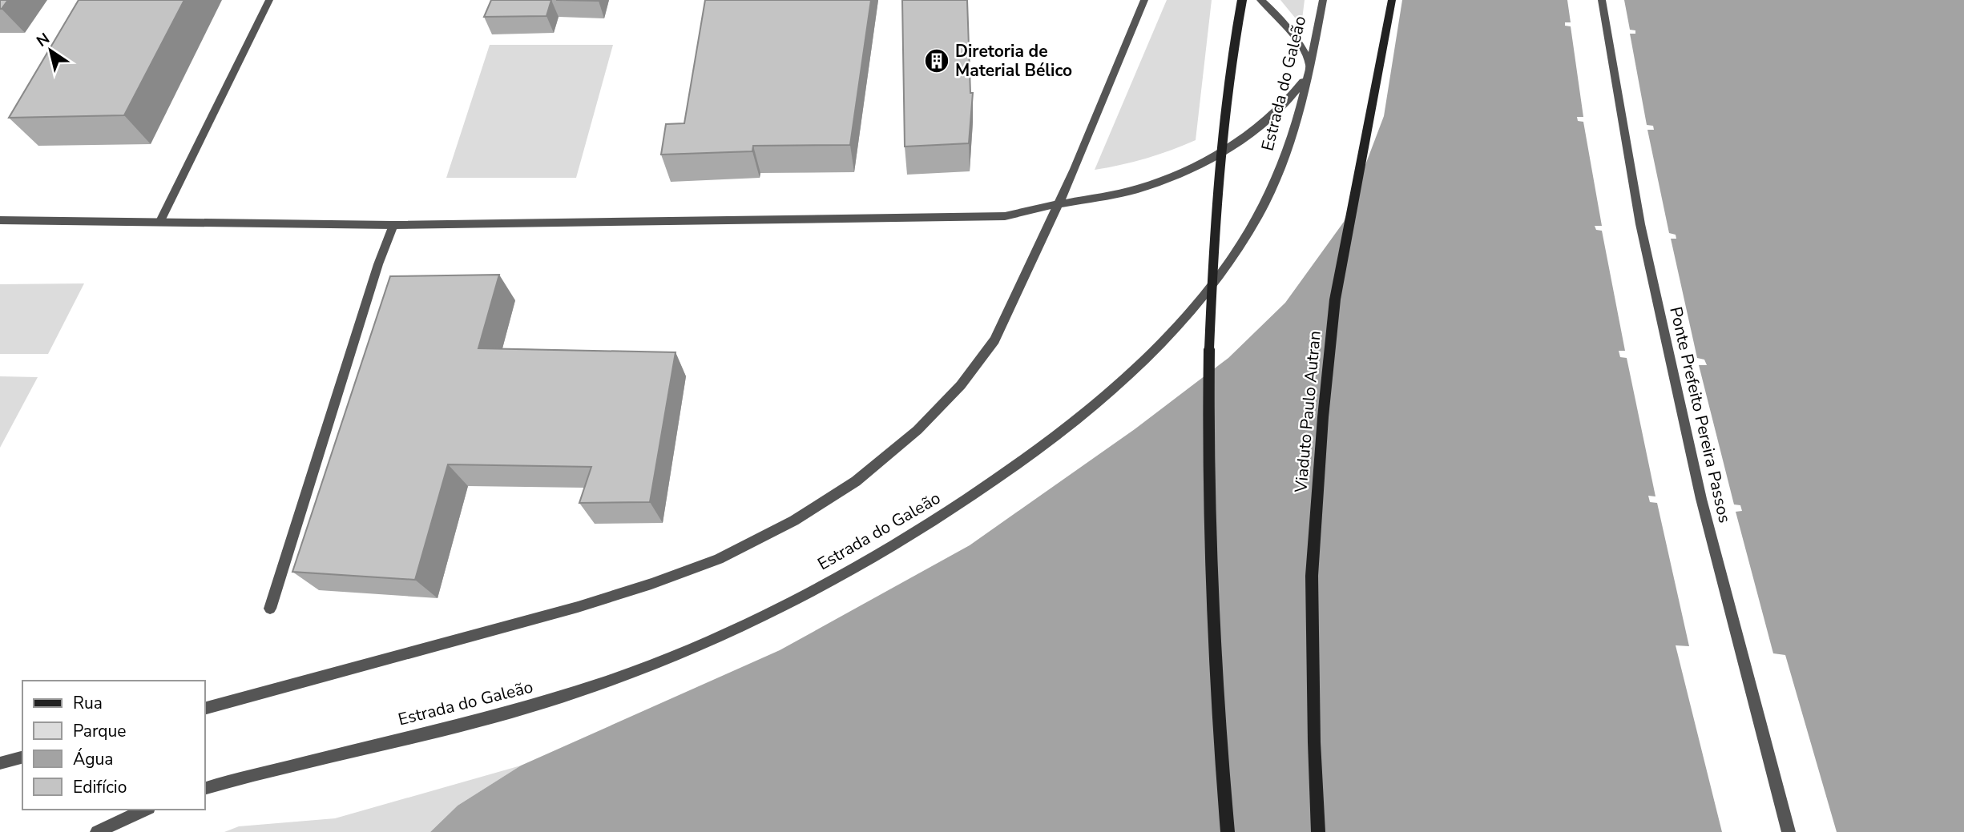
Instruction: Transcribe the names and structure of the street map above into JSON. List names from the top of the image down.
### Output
{
  "streets": {
    "main road": ["Viaduto Paulo Autran"],
    "street": ["Estrada do Galeão", "Ponte Prefeito Pereira Passos"]
  },
  "places": {
    "building": ["Diretoria de Material Bélico"]
  },
  "legend": [
    "Rua",
    "Parque",
    "Água",
    "Edifício"
  ],
  "north": "top left"
}
